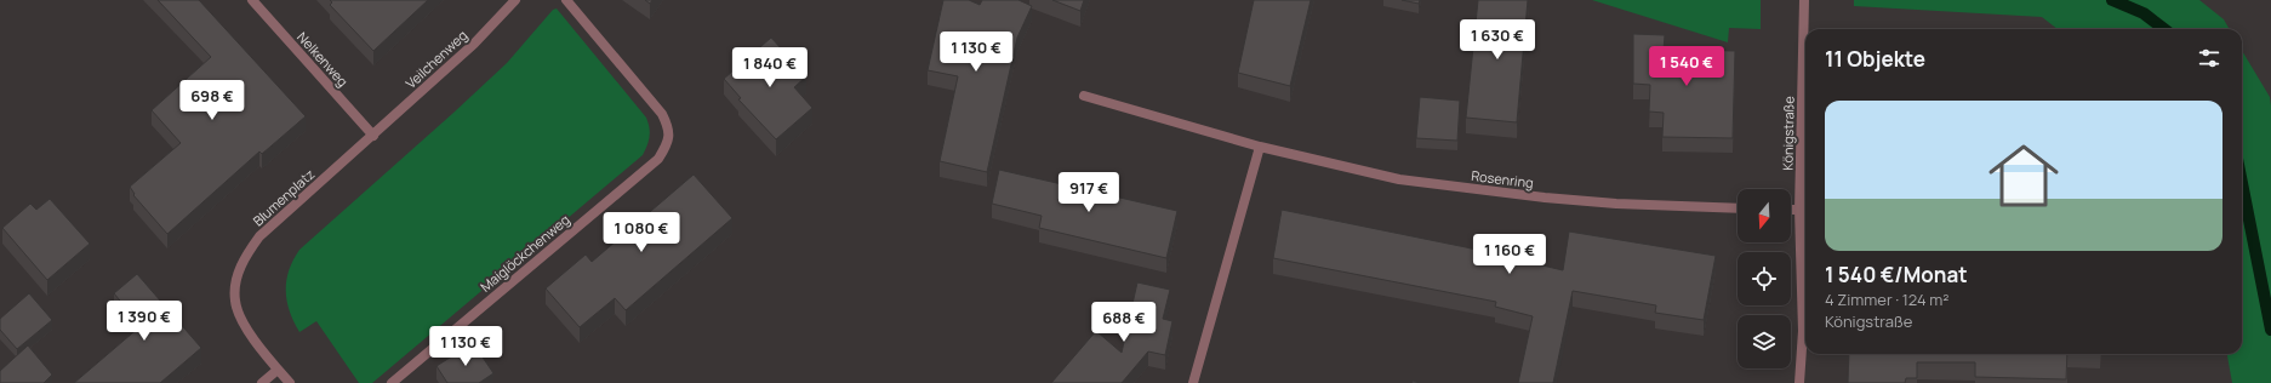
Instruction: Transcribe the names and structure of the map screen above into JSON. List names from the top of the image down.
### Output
{
  "streets": {
    "street": [
      "Nelkenweg",
      "Veilchenweg",
      "Königstraße",
      "Rosenring",
      "Blumenplatz",
      "Maiglöckchenweg"
    ]
  },
  "crossings": [
    ["Nelkenweg", "Veilchenweg"],
    ["Nelkenweg", "Blumenplatz"],
    ["Veilchenweg", "Blumenplatz"]
  ],
  "north": "bottom",
  "page": {
    "price": [
      "1 630 €",
      "1 130 €",
      "1 540 €",
      "1 840 €",
      "698 €",
      "917 €",
      "1 080 €",
      "1 160 €",
      "1 390 €",
      "688 €",
      "1 130 €"
    ],
    "heading": "11 Objekte",
    "list": [
      {
        "name": "1 540 €/Monat",
        "note": "4 Zimmer · 124 m² · Königstraße"
      }
    ]
  }
}
